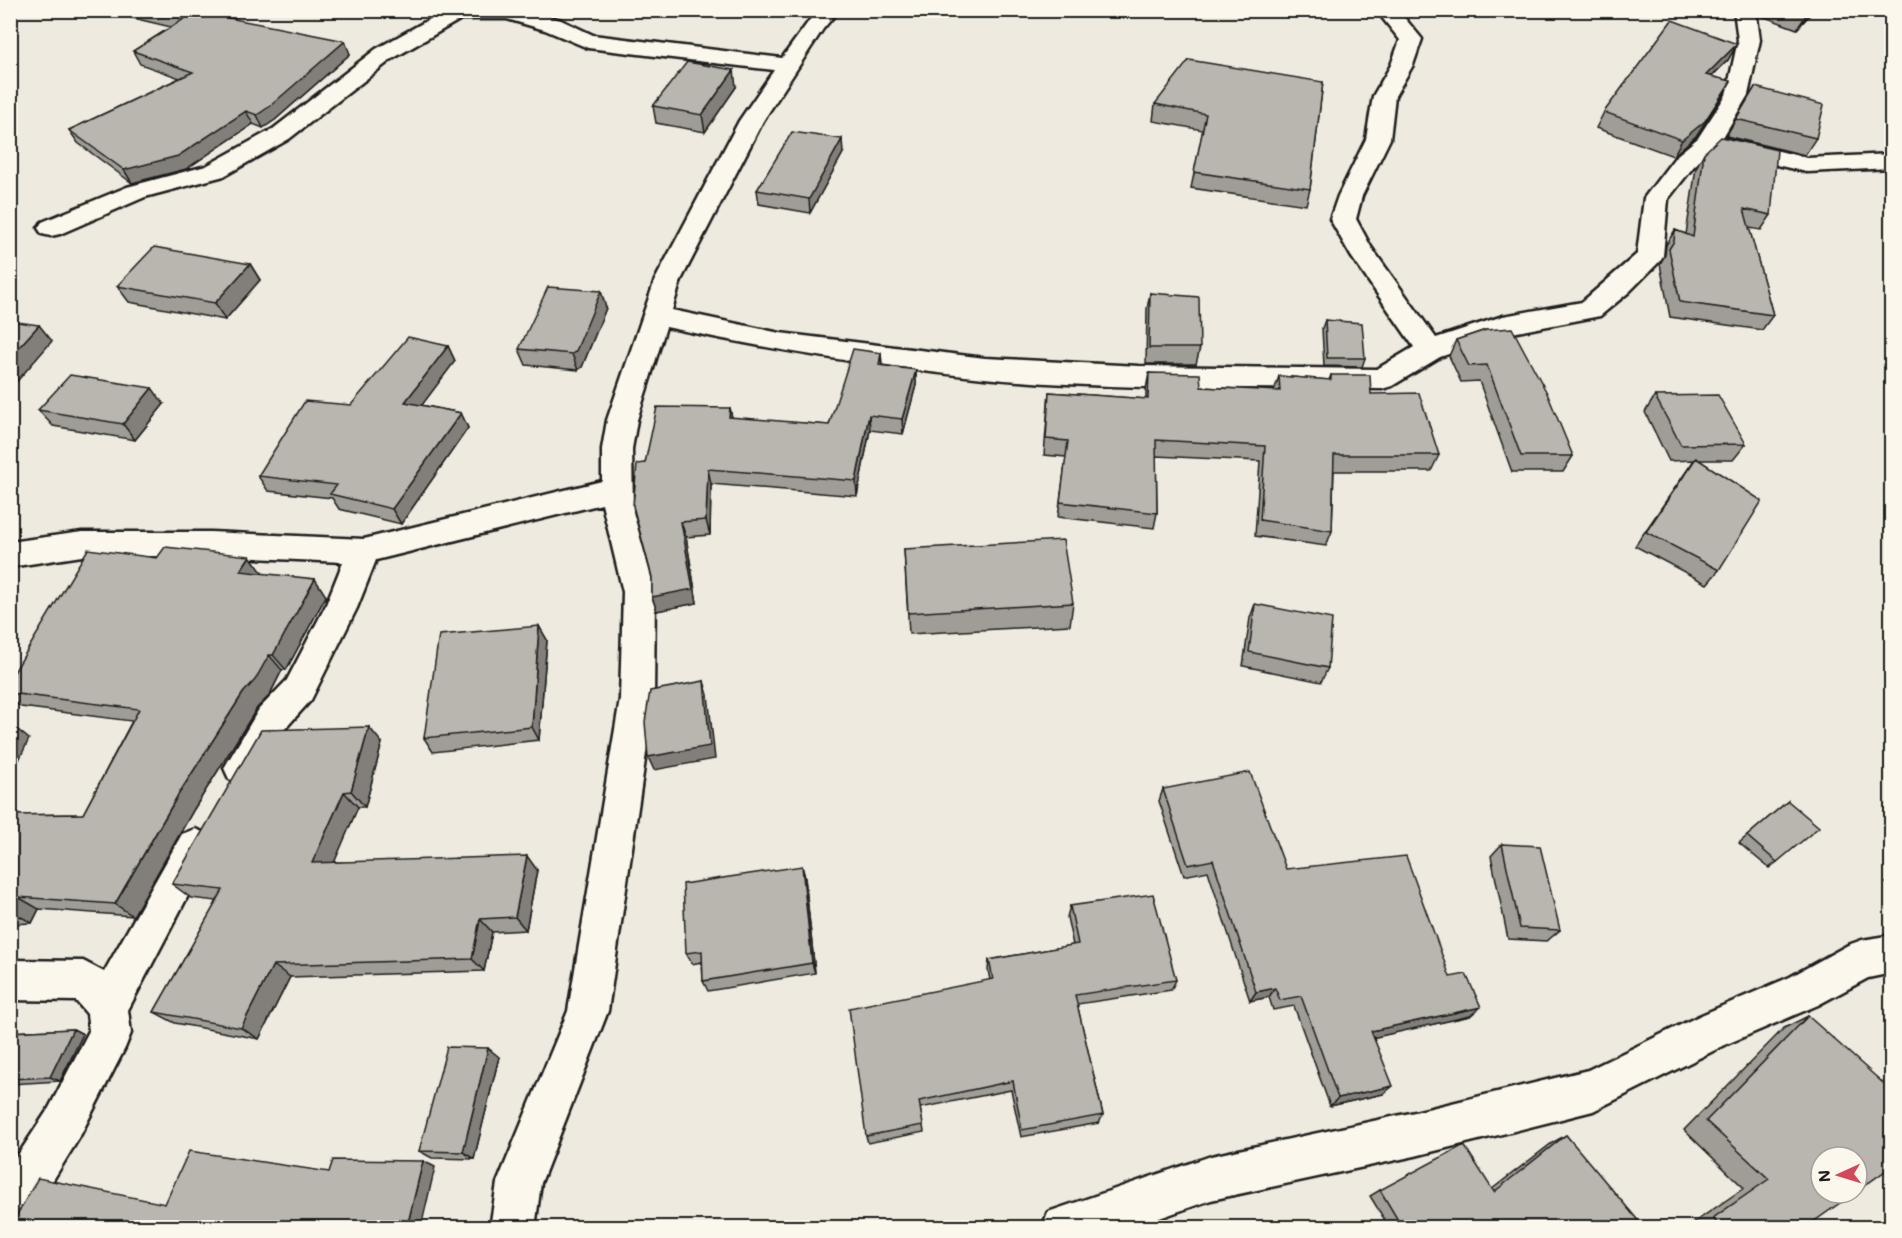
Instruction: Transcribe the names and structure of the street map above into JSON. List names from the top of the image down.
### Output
{
  "north": "left"
}
